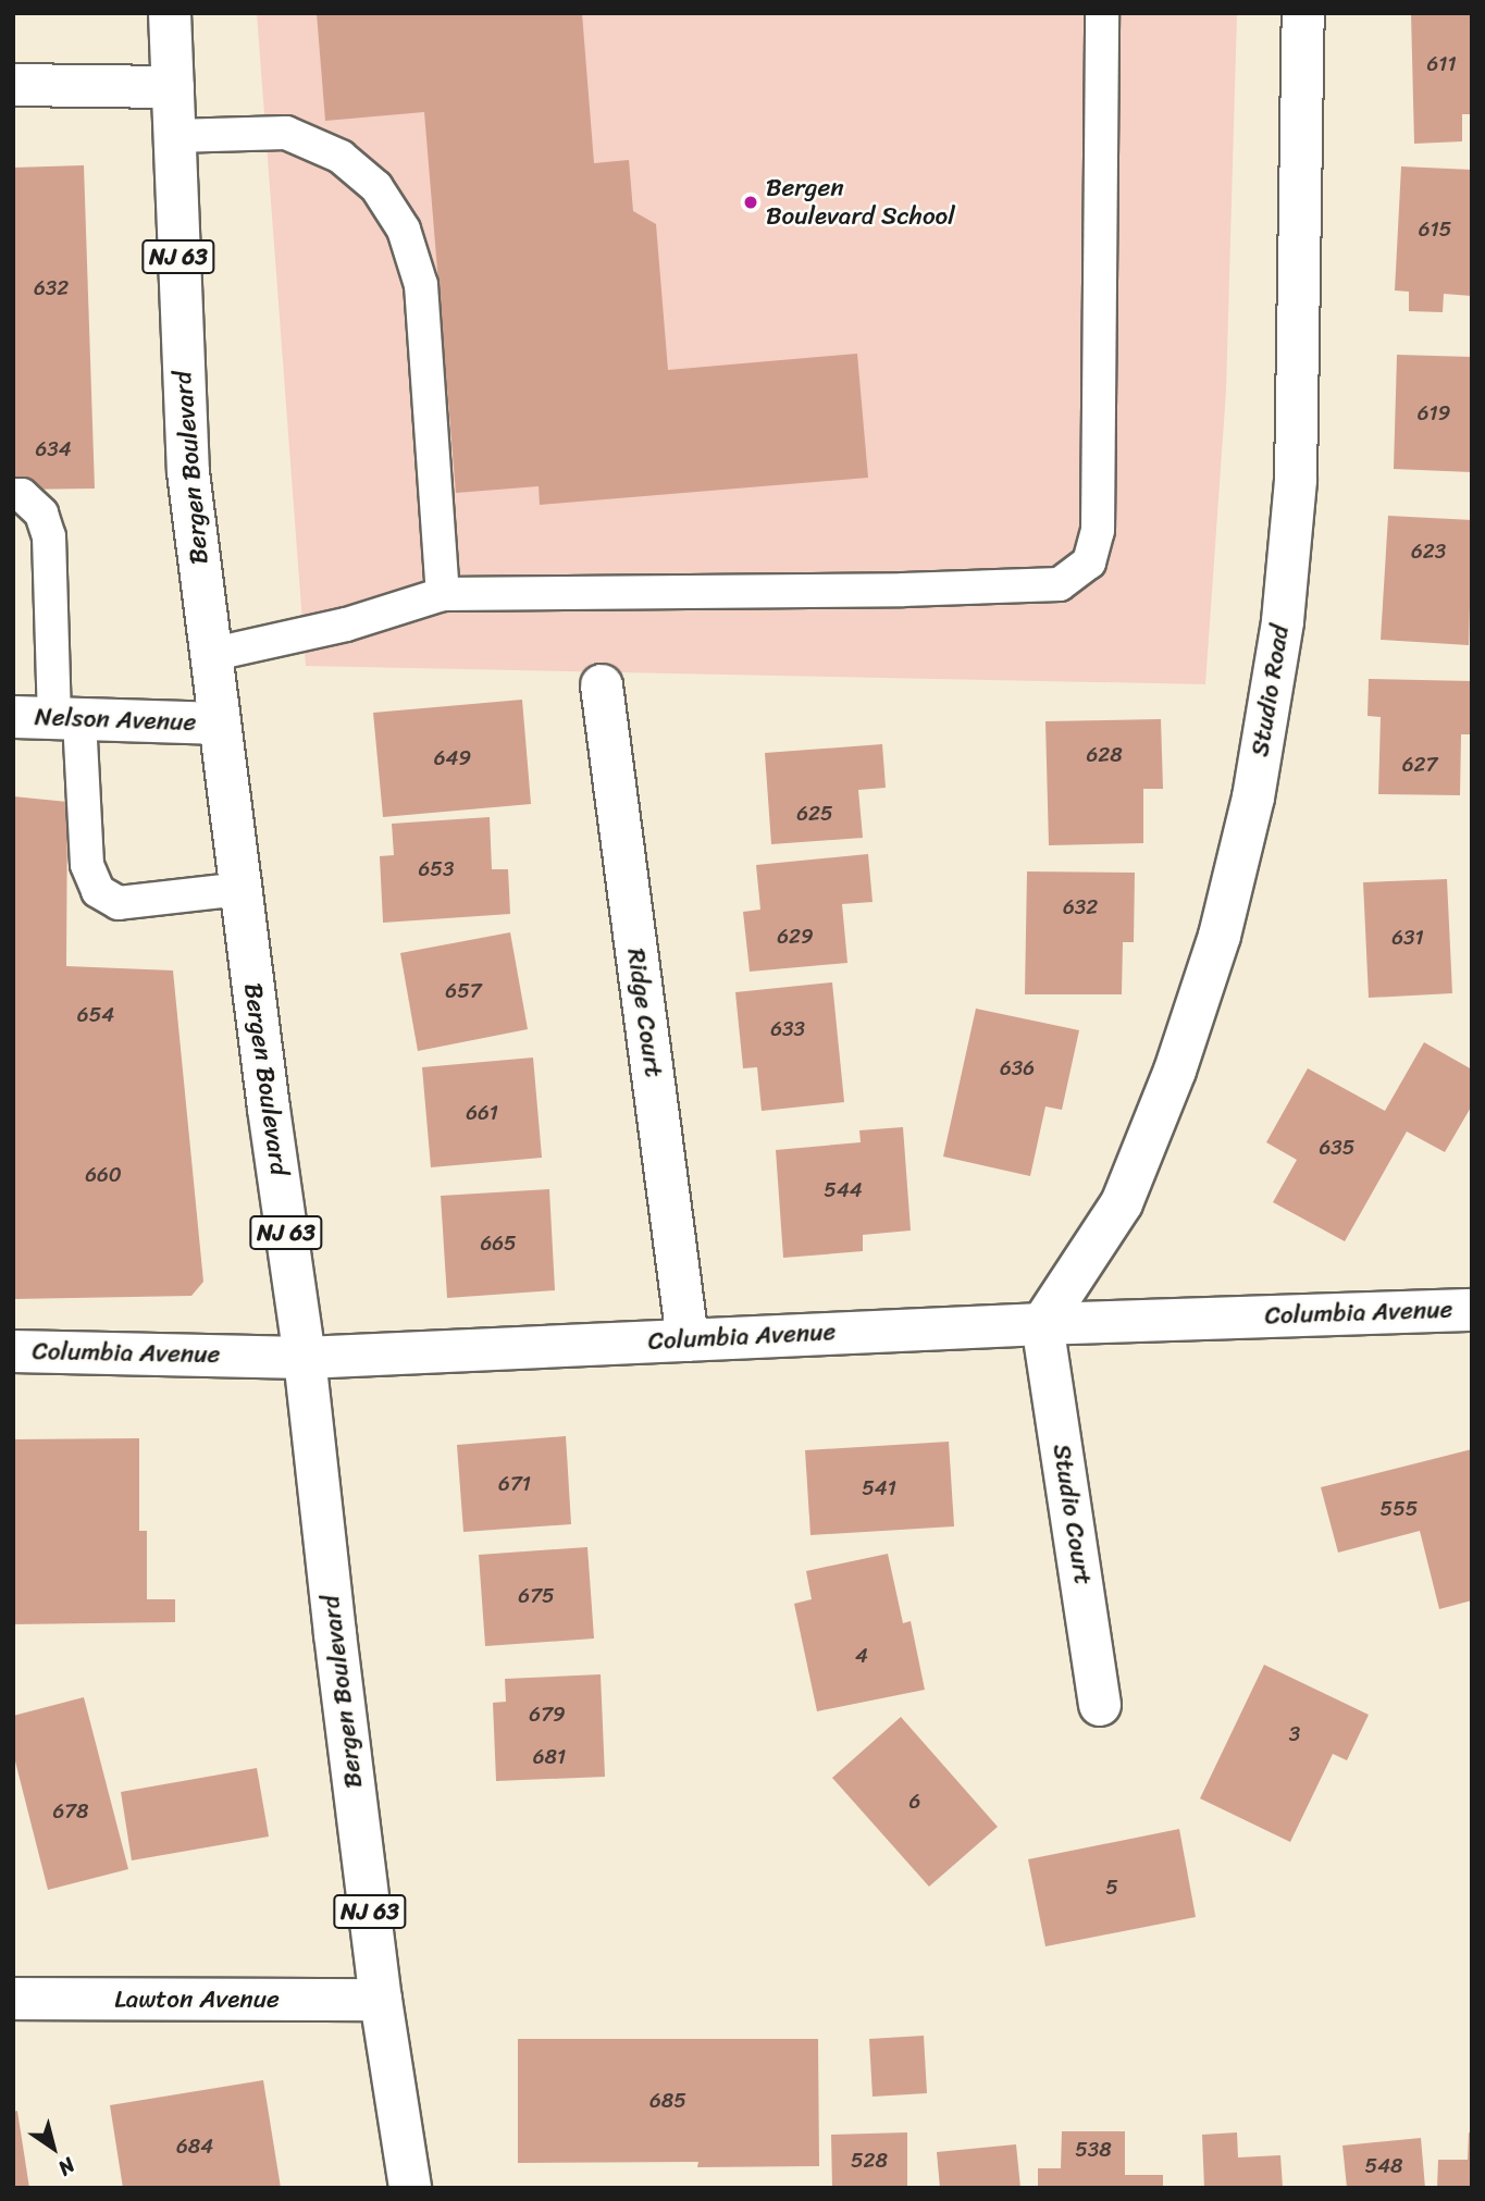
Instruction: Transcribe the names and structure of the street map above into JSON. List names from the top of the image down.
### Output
{
  "streets": {
    "street": [
      "NJ 63",
      "Bergen Boulevard",
      "Studio Road",
      "Nelson Avenue",
      "Ridge Court",
      "Columbia Avenue",
      "Studio Court",
      "Lawton Avenue"
    ]
  },
  "crossings": [
    ["Bergen Boulevard", "Nelson Avenue"],
    ["Bergen Boulevard", "Columbia Avenue"],
    ["Bergen Boulevard", "Lawton Avenue"],
    ["Studio Road", "Columbia Avenue"],
    ["Studio Road", "Studio Court"],
    ["Ridge Court", "Columbia Avenue"],
    ["Columbia Avenue", "Studio Court"]
  ],
  "places": ["Bergen Boulevard School"],
  "house_numbers": [
    "611",
    "615",
    "632",
    "619",
    "634",
    "623",
    "628",
    "649",
    "627",
    "625",
    "653",
    "632",
    "629",
    "631",
    "657",
    "654",
    "633",
    "636",
    "661",
    "635",
    "660",
    "544",
    "665",
    "671",
    "541",
    "555",
    "675",
    "4",
    "679",
    "3",
    "681",
    "6",
    "678",
    "5",
    "685",
    "684",
    "538",
    "528",
    "548"
  ],
  "north": "bottom right"
}
